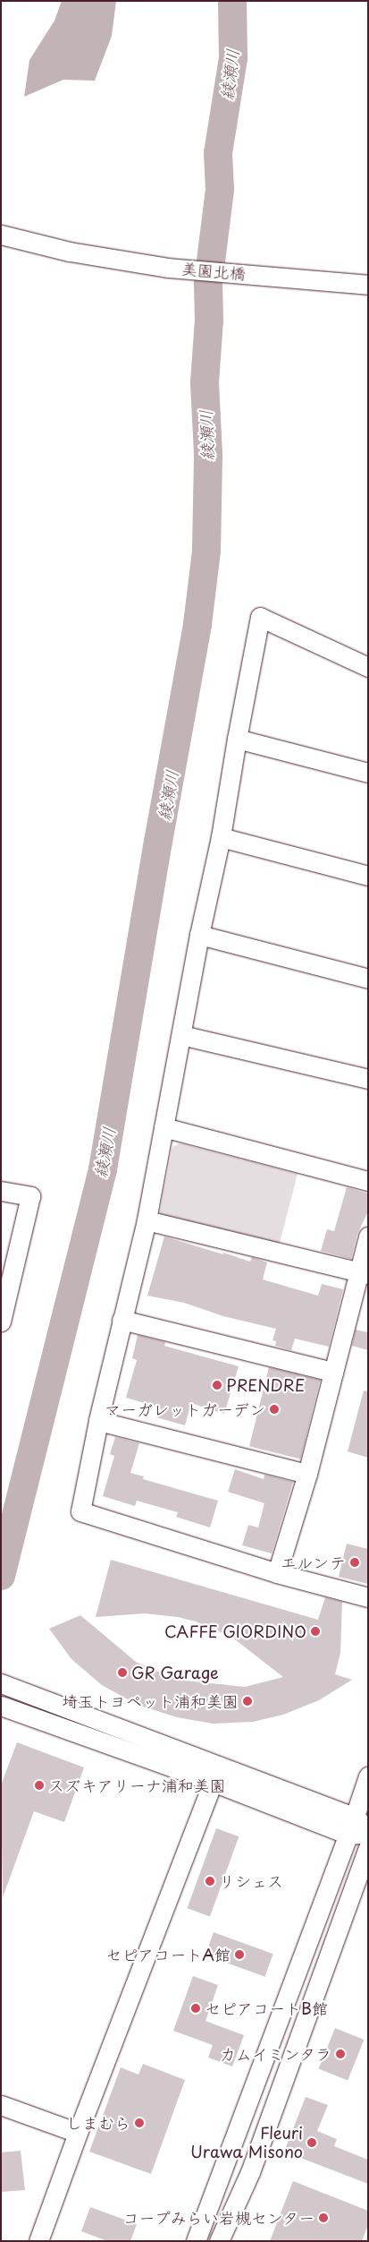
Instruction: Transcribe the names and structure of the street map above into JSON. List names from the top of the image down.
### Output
{
  "streets": {
    "street": ["美園北橋"]
  },
  "water": ["綾瀬川"],
  "places": [
    "PRENDRE",
    "マーガレットガーデン",
    "エルンテ",
    "CAFFE GIORDINO",
    "GR Garage",
    "埼玉トヨペット浦和美園",
    "スズキアリーナ浦和美園",
    "リシェス",
    "セピアコートA館",
    "セピアコートB館",
    "カムイミンタラ",
    "しまむら",
    "Fleuri Urawa Misono",
    "コープみらい岩槻センター"
  ]
}
